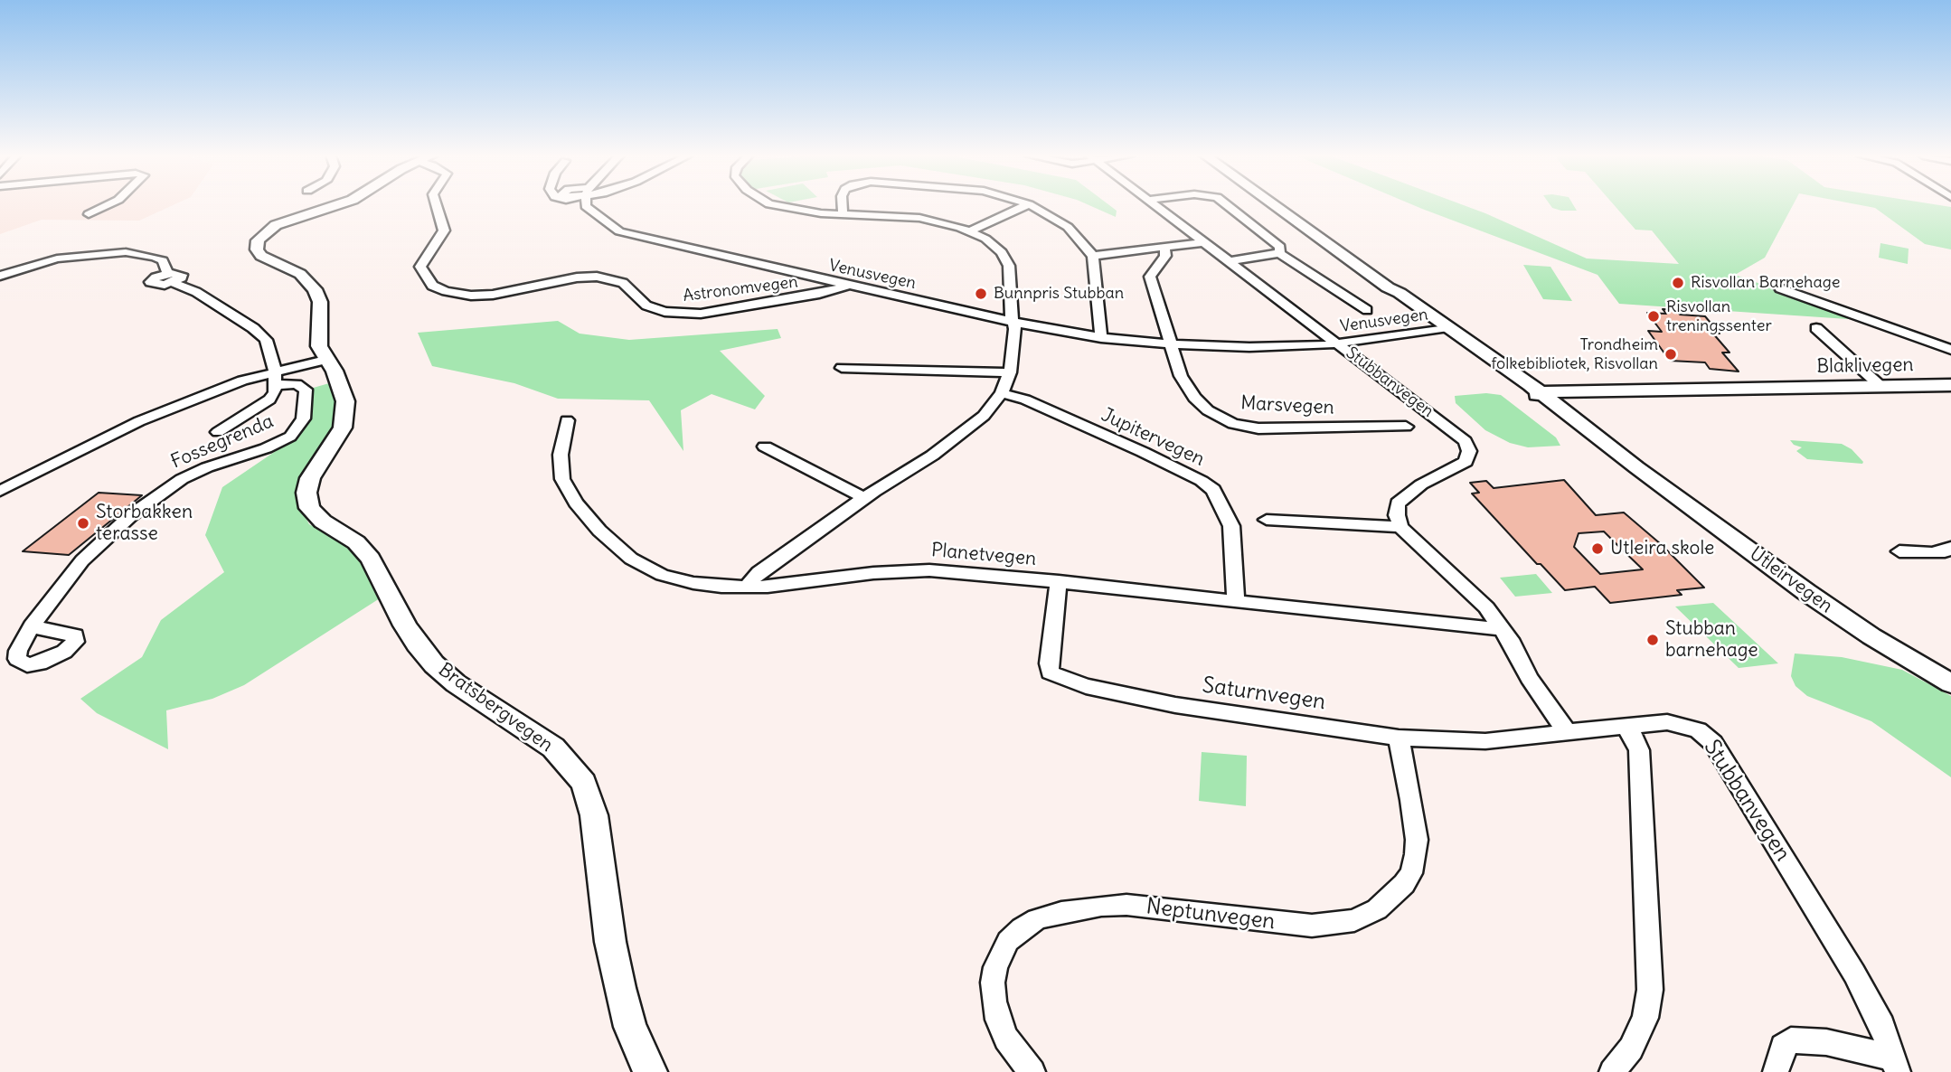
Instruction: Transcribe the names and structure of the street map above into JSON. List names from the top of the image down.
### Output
{
  "streets": {
    "main road": ["Blaklivegen", "Utleirvegen", "Bratsbergvegen"],
    "street": [
      "Venusvegen",
      "Astronomvegen",
      "Stubbanvegen",
      "Marsvegen",
      "Jupitervegen",
      "Fossegrenda",
      "Planetvegen",
      "Saturnvegen",
      "Neptunvegen"
    ]
  },
  "crossings": [
    ["Venusvegen", "Astronomvegen"],
    ["Venusvegen", "Stubbanvegen"],
    ["Venusvegen", "Marsvegen"],
    ["Venusvegen", "Utleirvegen"],
    ["Blaklivegen", "Utleirvegen"],
    ["Stubbanvegen", "Saturnvegen"],
    ["Jupitervegen", "Planetvegen"],
    ["Fossegrenda", "Bratsbergvegen"],
    ["Planetvegen", "Saturnvegen"],
    ["Saturnvegen", "Neptunvegen"]
  ],
  "places": [
    "Risvollan Barnehage",
    "Bunnpris Stubban",
    "Risvollan treningssenter",
    "Trondheim folkebibliotek, Risvollan",
    "Storbakken terasse",
    "Utleira skole",
    "Stubban barnehage"
  ]
}
